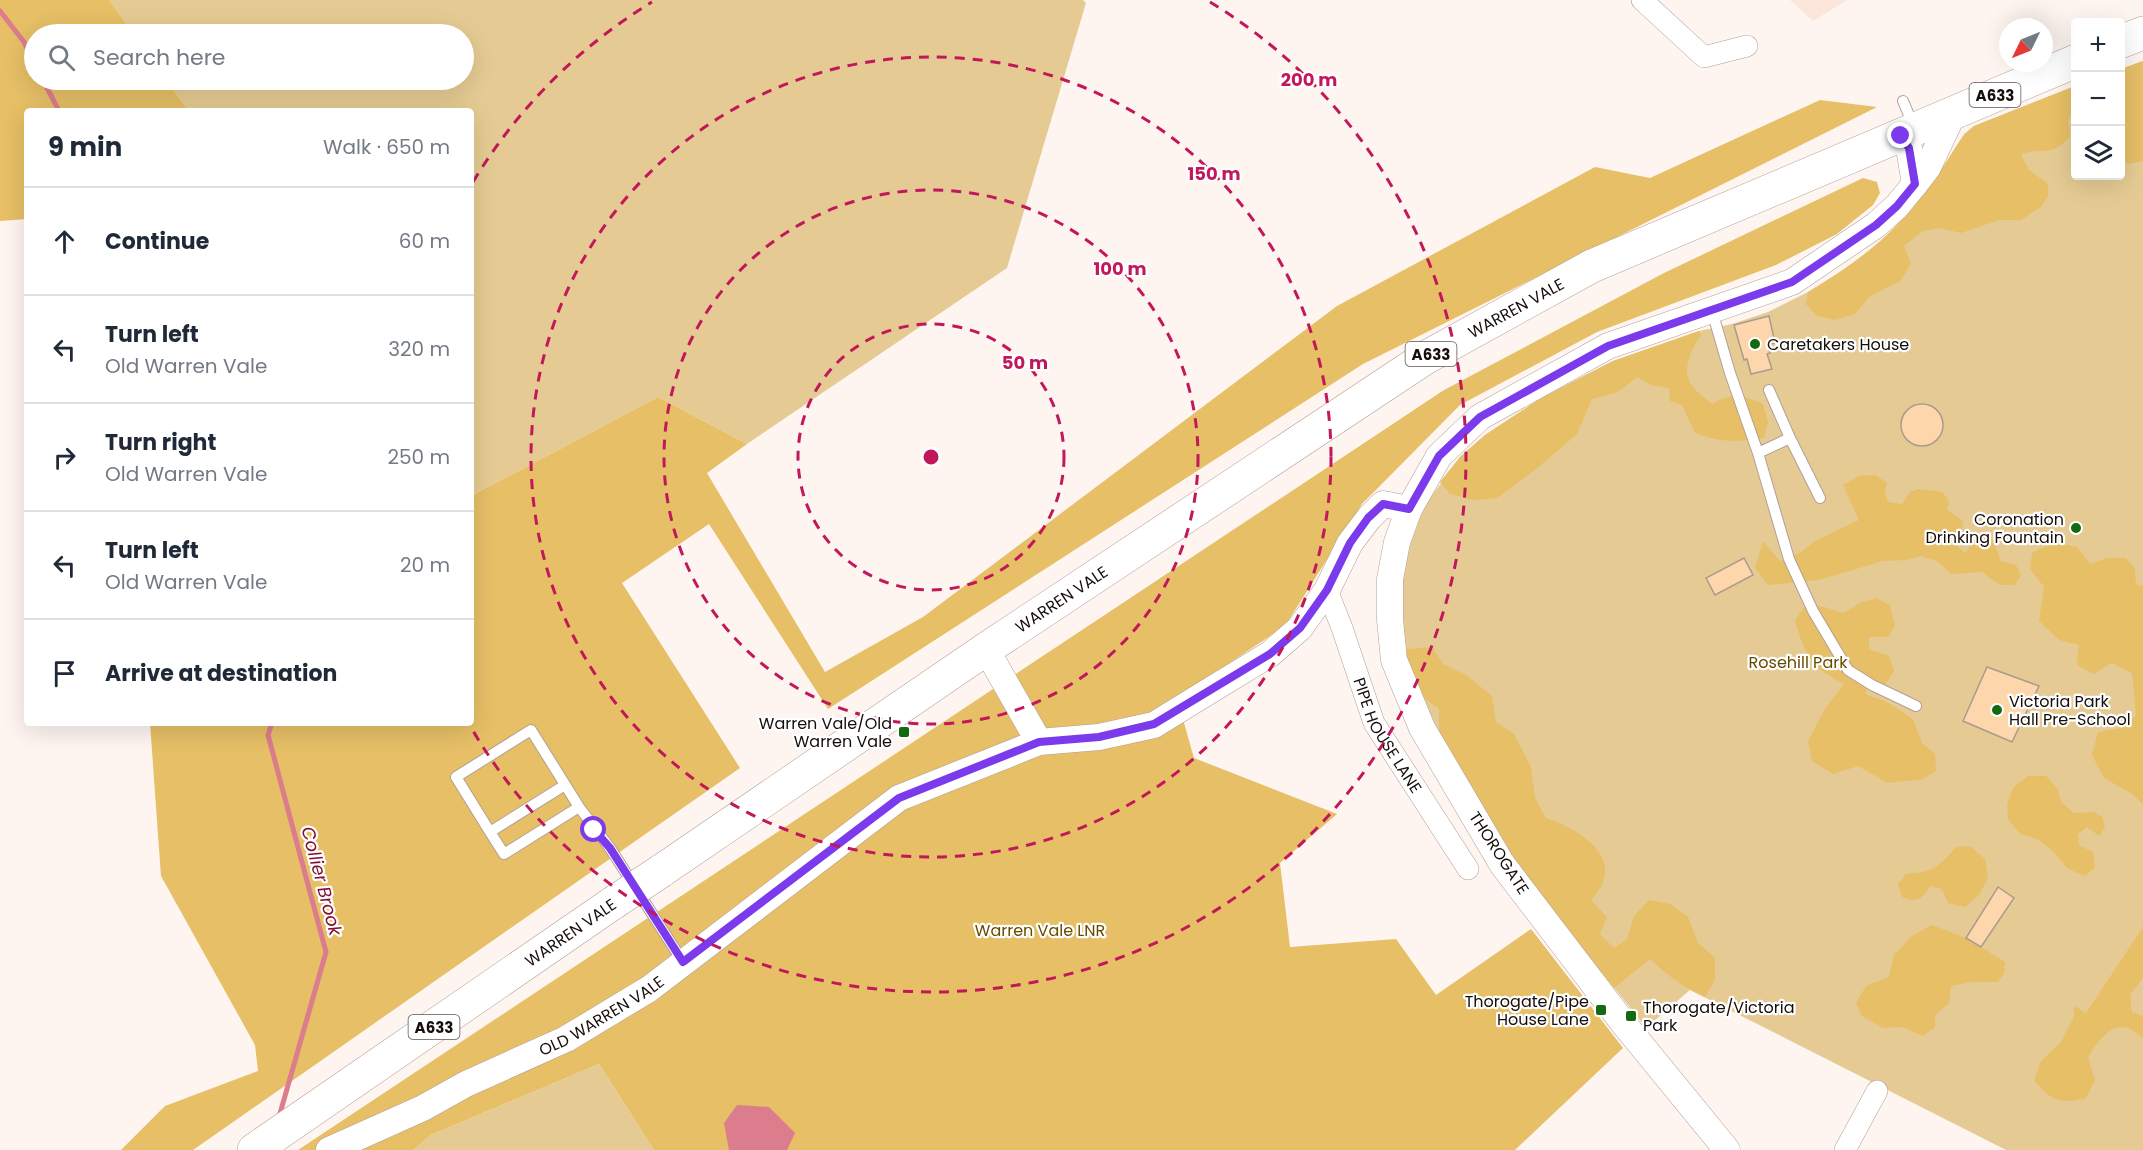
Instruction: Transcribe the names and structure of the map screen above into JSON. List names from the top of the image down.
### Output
{
  "streets": {
    "main road": ["A633", "WARREN VALE"],
    "street": ["PIPE HOUSE LANE", "THOROGATE", "OLD WARREN VALE"]
  },
  "crossings": [
    ["A633", "WARREN VALE"],
    ["PIPE HOUSE LANE", "OLD WARREN VALE"],
    ["THOROGATE", "OLD WARREN VALE"]
  ],
  "water": ["Collier Brook"],
  "parks": ["Rosehill Park", "Warren Vale LNR"],
  "places": {
    "other": ["Caretakers House", "Coronation Drinking Fountain", "Victoria Park Hall Pre-School"],
    "transit": ["Warren Vale/Old Warren Vale", "Thorogate/Pipe House Lane", "Thorogate/Victoria Park"]
  },
  "north": "bottom left",
  "page": {
    "map_buttons": ["+", "−"],
    "search": "Search here",
    "heading": ["9 min", "Walk · 650 m"],
    "list": [
      ["Continue", "60 m"],
      ["Turn left", "Old Warren Vale", "320 m"],
      ["Turn right", "Old Warren Vale", "250 m"],
      ["Turn left", "Old Warren Vale", "20 m"],
      "Arrive at destination"
    ]
  },
  "rings": [
    "200 m",
    "150 m",
    "100 m",
    "50 m"
  ]
}
